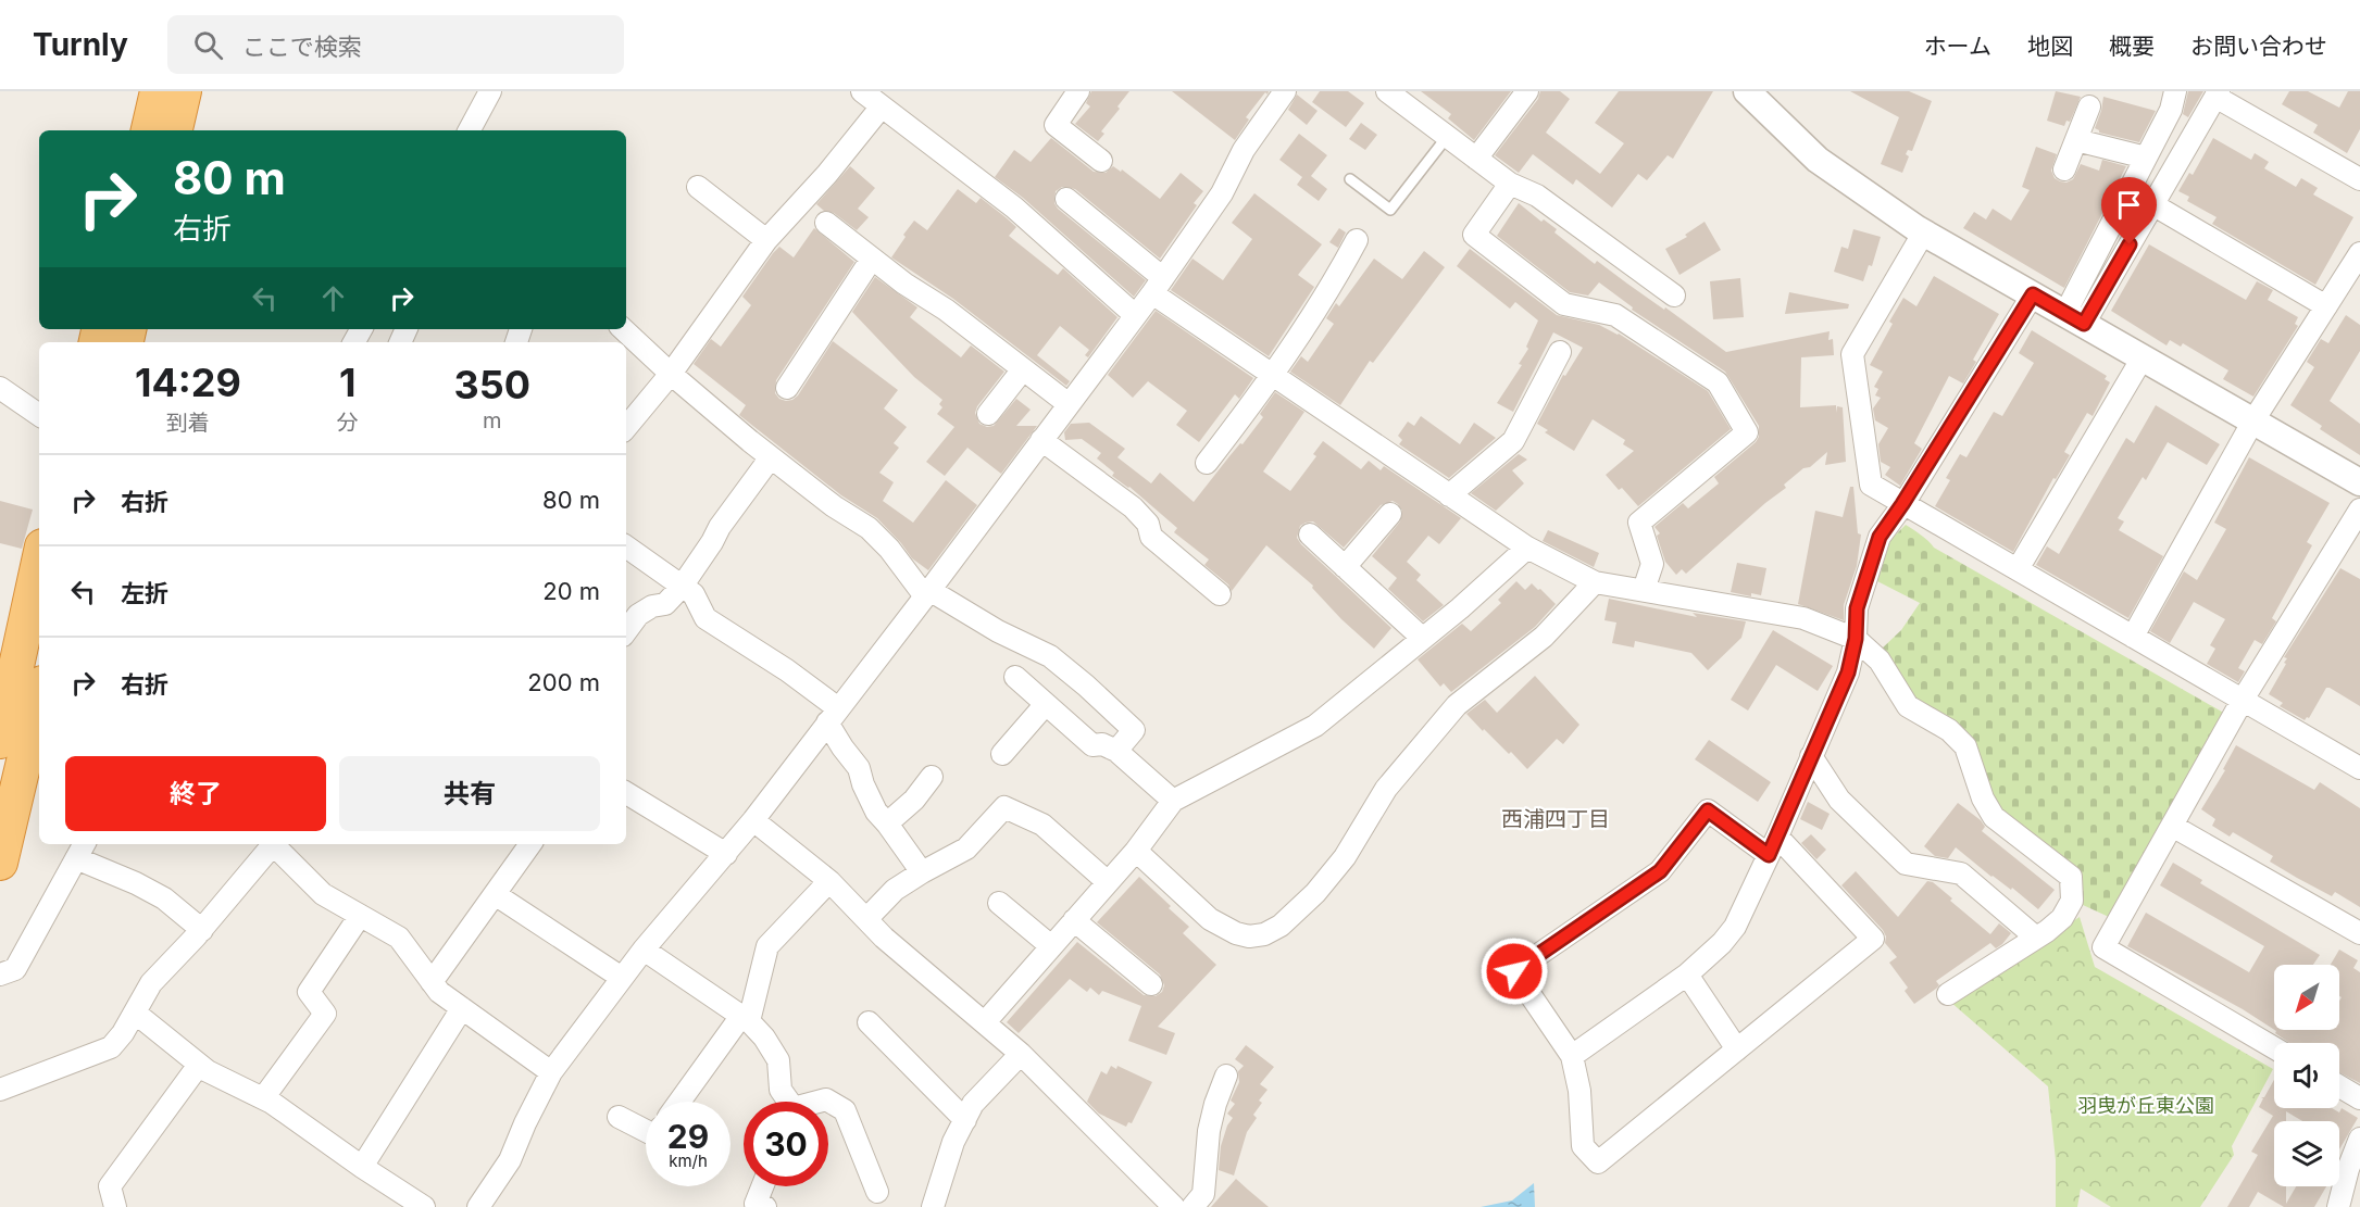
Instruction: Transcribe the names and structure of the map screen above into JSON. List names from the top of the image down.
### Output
{
  "districts": ["西浦四丁目"],
  "parks": ["羽曳が丘東公園"],
  "north": "bottom left",
  "page": {
    "header": "Turnly",
    "search": "ここで検索",
    "nav": [
      "ホーム",
      "地図",
      "概要",
      "お問い合わせ"
    ],
    "turn": ["80 m", "右折"],
    "eta": [
      "14:29",
      "到着",
      "1",
      "分",
      "350",
      "m"
    ],
    "list": [
      {
        "name": "右折",
        "value": "80 m"
      },
      {
        "name": "左折",
        "value": "20 m"
      },
      {
        "name": "右折",
        "value": "200 m"
      }
    ],
    "buttons": ["終了", "共有"],
    "speed": "29 km/h",
    "limit": "30"
  }
}
